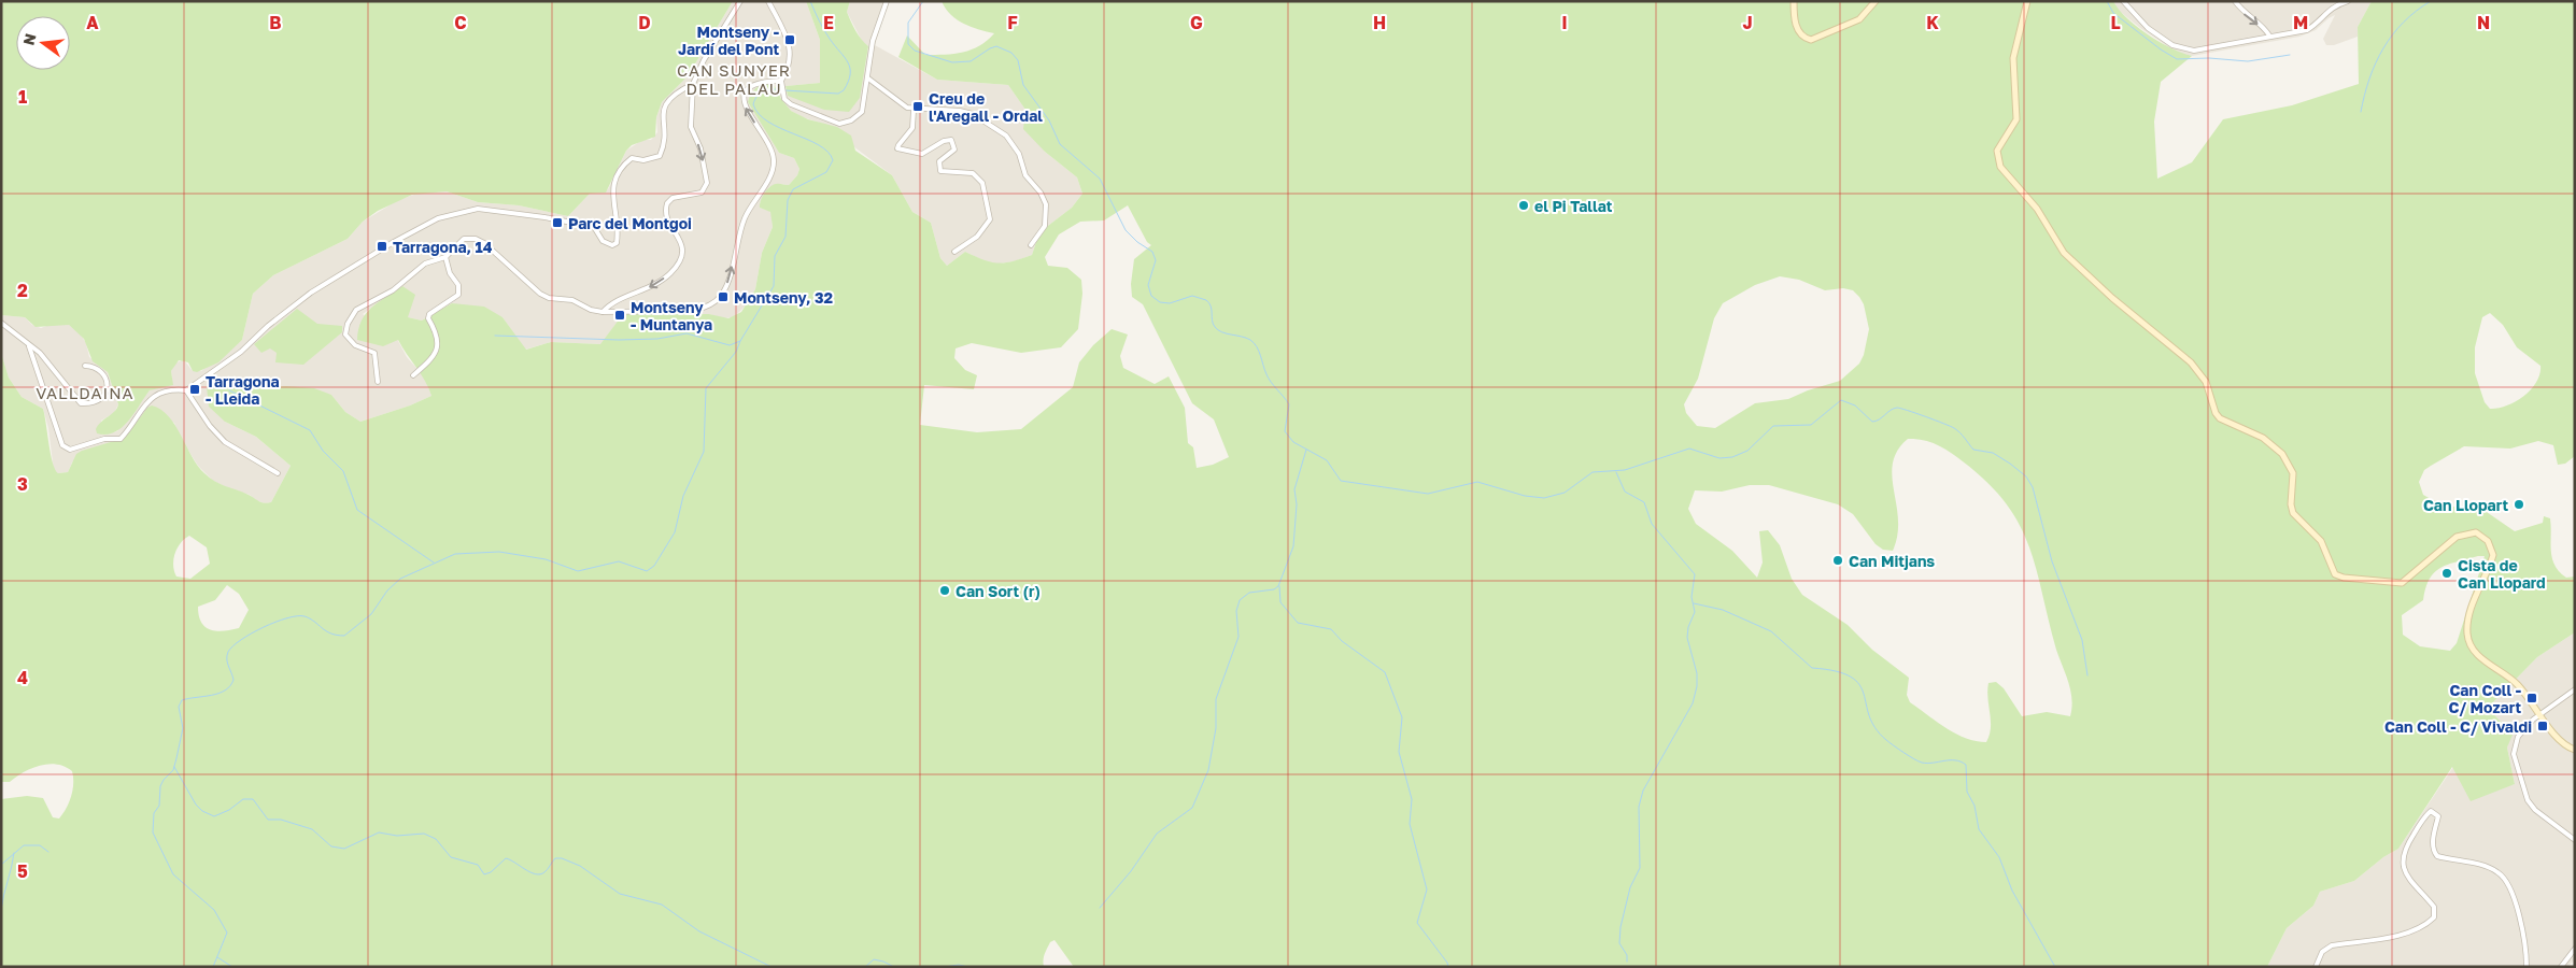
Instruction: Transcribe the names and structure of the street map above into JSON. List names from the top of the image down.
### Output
{
  "districts": ["CAN SUNYER DEL PALAU", "VALLDAINA"],
  "places": {
    "transit": [
      "Montseny - Jardí del Pont",
      "Creu de l'Aregall - Ordal",
      "Parc del Montgoi",
      "Tarragona, 14",
      "Montseny, 32",
      "Montseny - Muntanya",
      "Tarragona - Lleida",
      "Can Coll - C/ Mozart",
      "Can Coll - C/ Vivaldi"
    ],
    "other": [
      "el Pi Tallat",
      "Can Llopart",
      "Can Mitjans",
      "Cista de Can Llopard",
      "Can Sort (r)"
    ]
  },
  "north": "left",
  "grid": {
    "columns": [
      "A",
      "B",
      "C",
      "D",
      "E",
      "F",
      "G",
      "H",
      "I",
      "J",
      "K",
      "L",
      "M",
      "N"
    ],
    "rows": [
      "1",
      "2",
      "3",
      "4",
      "5"
    ]
  }
}
